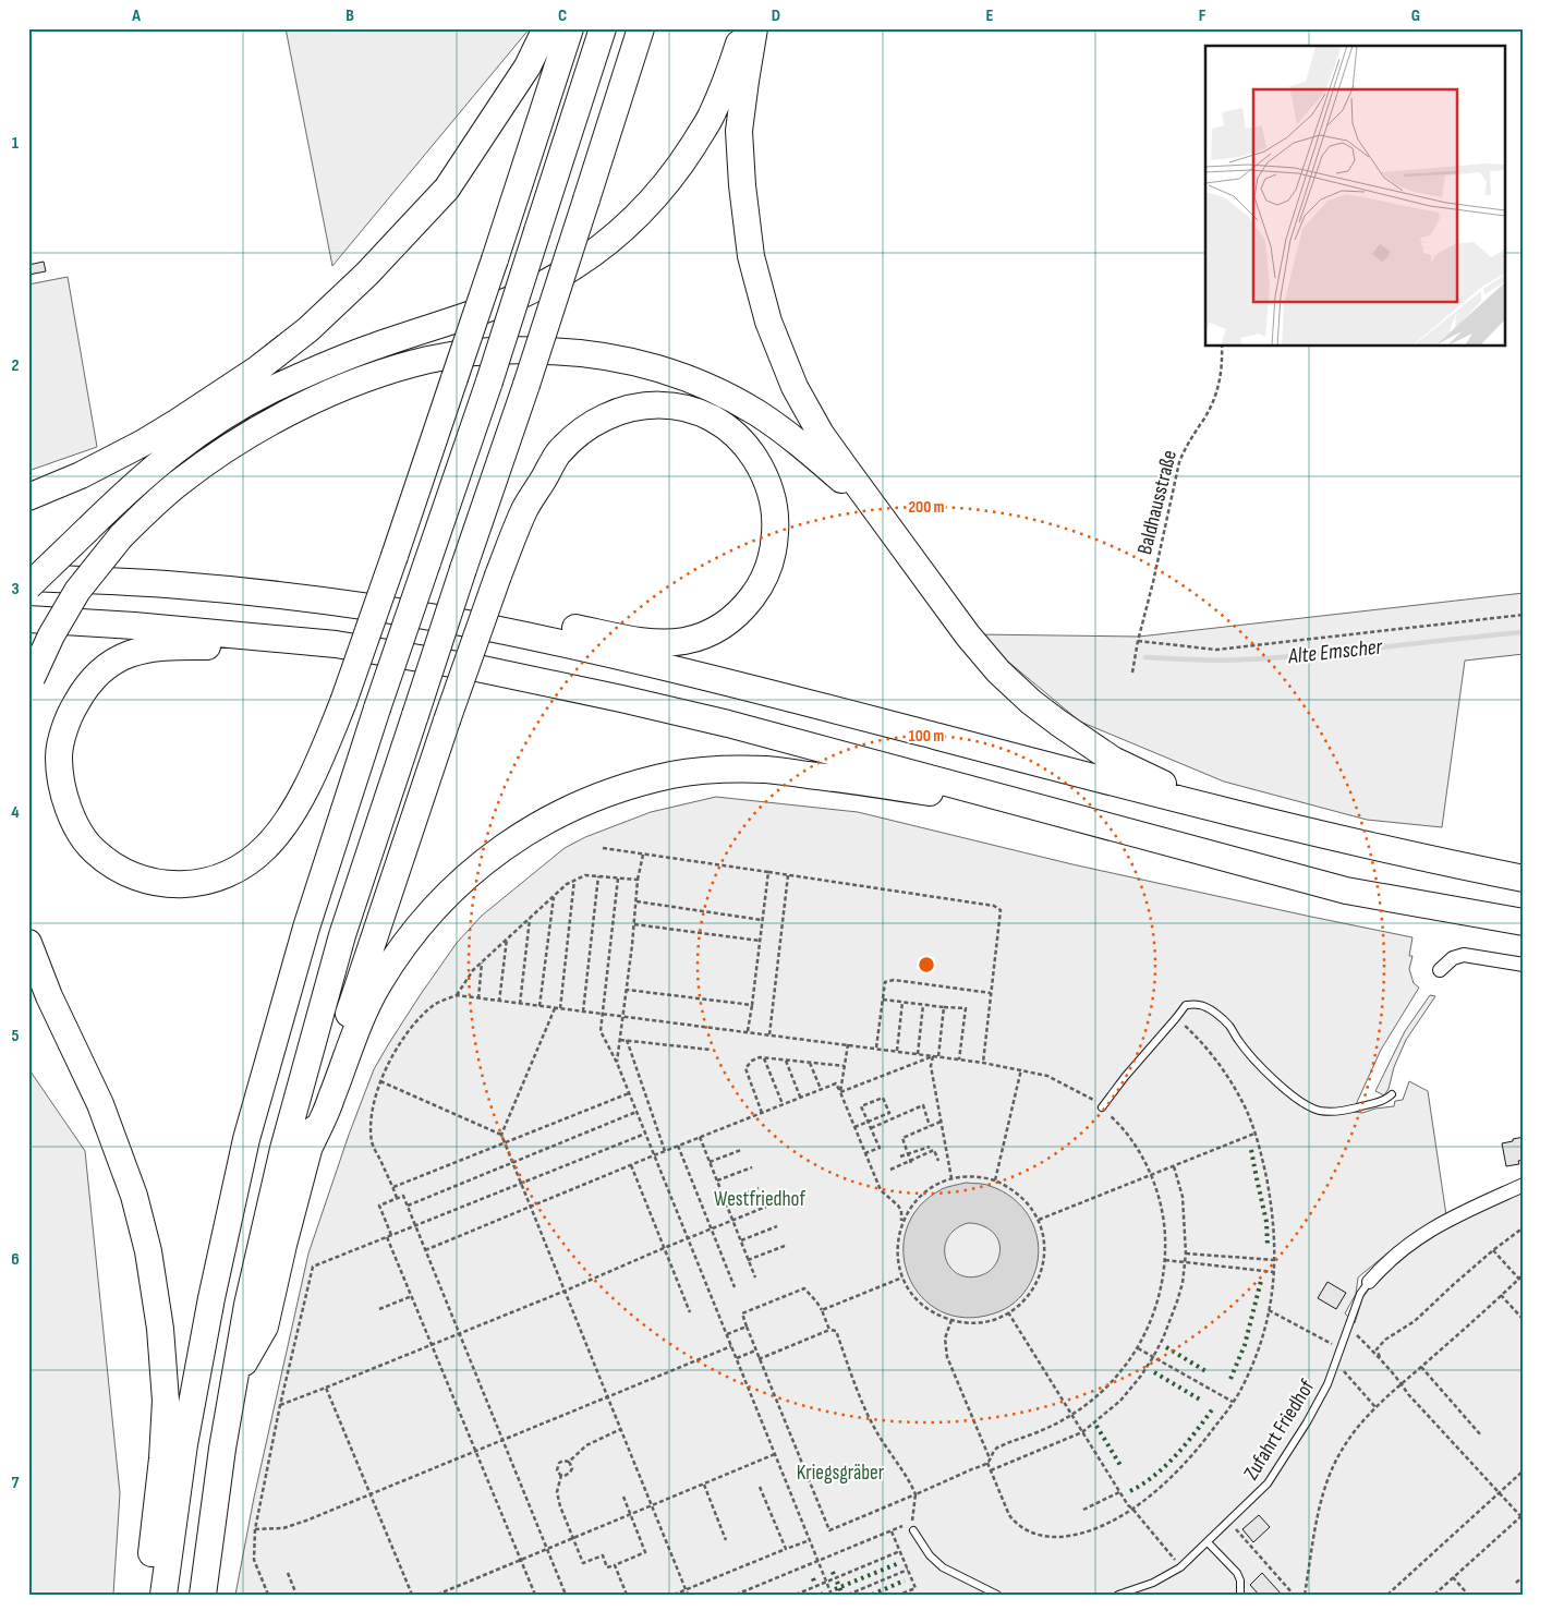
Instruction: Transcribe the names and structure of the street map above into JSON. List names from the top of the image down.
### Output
{
  "streets": {
    "lane": ["Zufahrt Friedhof"],
    "path": ["Baldhausstraße"]
  },
  "water": ["Alte Emscher"],
  "parks": ["Westfriedhof", "Kriegsgräber"],
  "grid": {
    "columns": [
      "A",
      "B",
      "C",
      "D",
      "E",
      "F",
      "G"
    ],
    "rows": [
      "1",
      "2",
      "3",
      "4",
      "5",
      "6",
      "7"
    ]
  },
  "rings": ["200 m", "100 m"]
}
